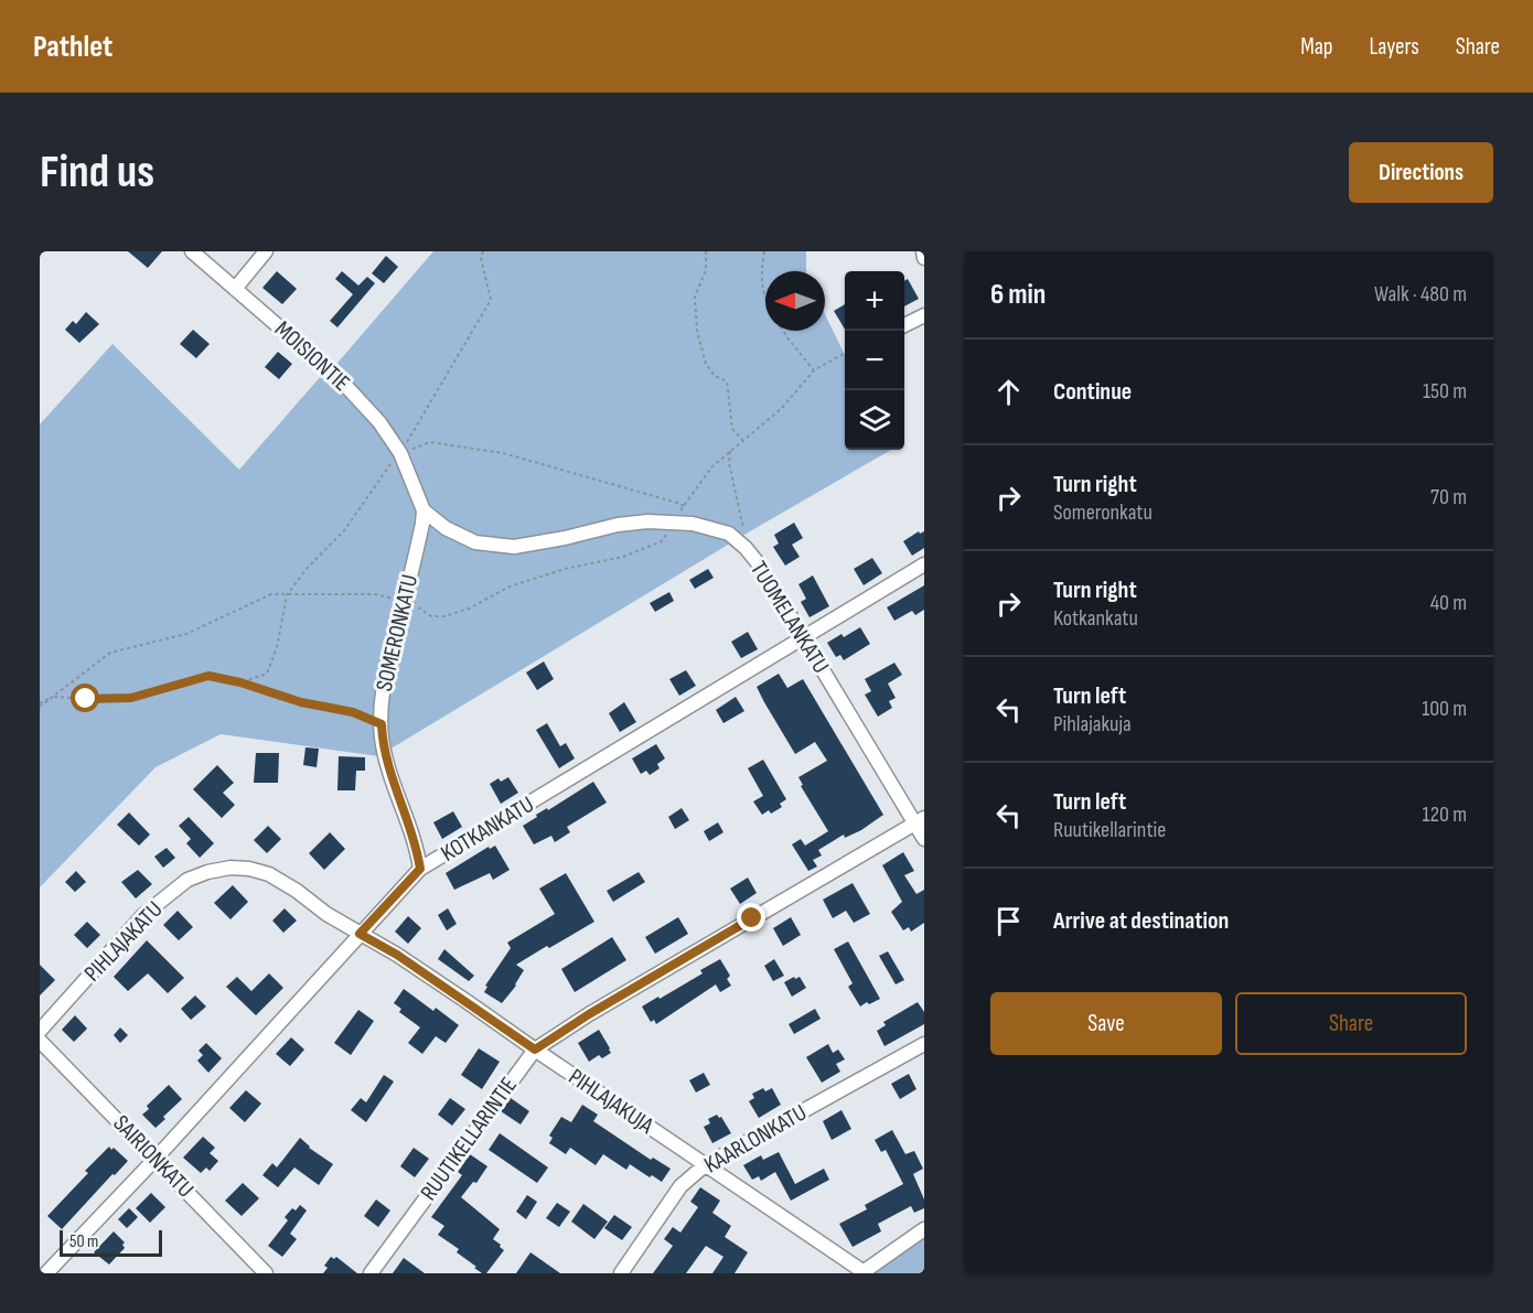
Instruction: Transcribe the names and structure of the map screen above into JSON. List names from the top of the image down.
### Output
{
  "streets": {
    "street": [
      "MOISIONTIE",
      "TUOMELANKATU",
      "SOMERONKATU",
      "KOTKANKATU",
      "PIHLAJAKATU",
      "PIHLAJAKUJA",
      "RUUTIKELLARINTIE",
      "KAARLONKATU",
      "SAIRIONKATU"
    ]
  },
  "crossings": [
    ["MOISIONTIE", "TUOMELANKATU"],
    ["MOISIONTIE", "SOMERONKATU"],
    ["TUOMELANKATU", "SOMERONKATU"],
    ["TUOMELANKATU", "KOTKANKATU"],
    ["TUOMELANKATU", "RUUTIKELLARINTIE"],
    ["SOMERONKATU", "KOTKANKATU"],
    ["KOTKANKATU", "PIHLAJAKATU"],
    ["KOTKANKATU", "PIHLAJAKUJA"],
    ["KOTKANKATU", "SAIRIONKATU"],
    ["PIHLAJAKATU", "PIHLAJAKUJA"],
    ["PIHLAJAKUJA", "RUUTIKELLARINTIE"],
    ["PIHLAJAKUJA", "KAARLONKATU"]
  ],
  "scale_bar": "50 m",
  "north": "left",
  "page": {
    "header": "Pathlet",
    "nav": ["Map", "Layers", "Share"],
    "buttons": [
      "Directions",
      ["Save", "Share"]
    ],
    "title": "Find us",
    "heading": ["6 min", "Walk · 480 m"],
    "map_buttons": ["+", "−"],
    "list": [
      ["Continue", "150 m"],
      ["Turn right", "Someronkatu", "70 m"],
      ["Turn right", "Kotkankatu", "40 m"],
      ["Turn left", "Pihlajakuja", "100 m"],
      ["Turn left", "Ruutikellarintie", "120 m"],
      "Arrive at destination"
    ],
    "scale": "50 m"
  }
}
